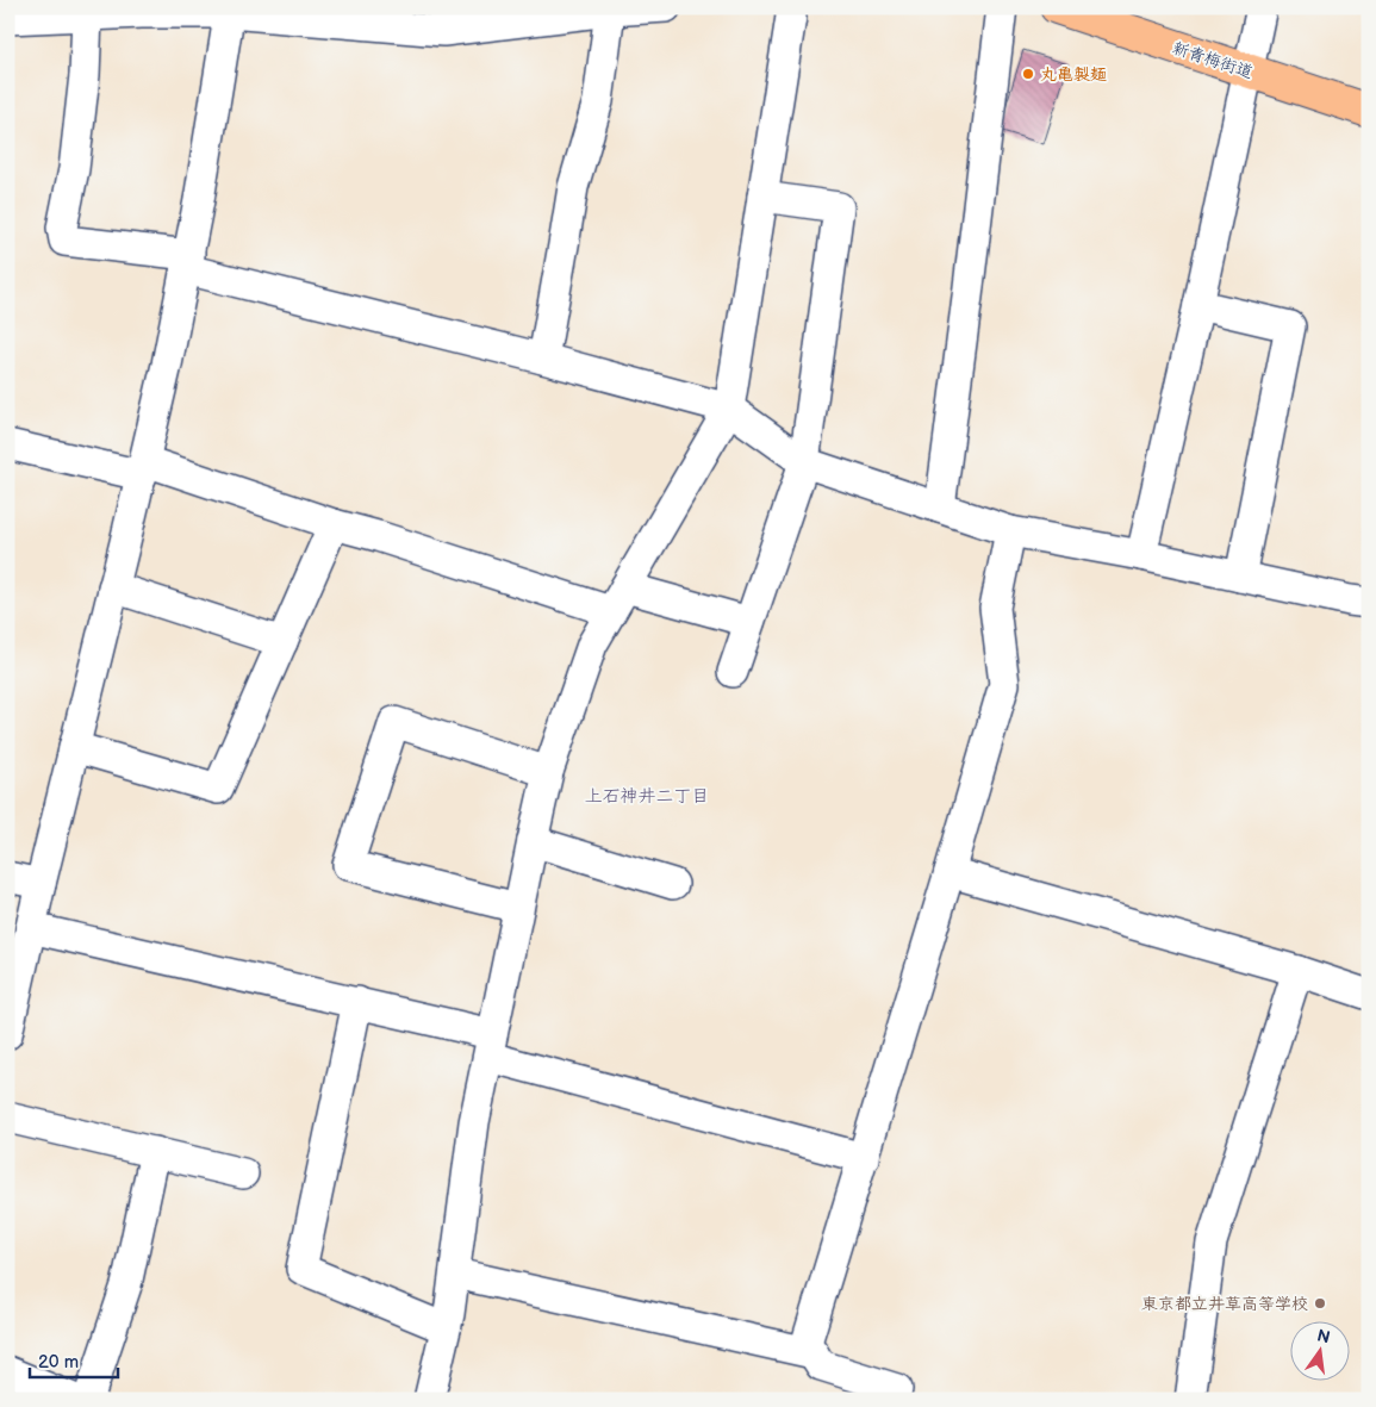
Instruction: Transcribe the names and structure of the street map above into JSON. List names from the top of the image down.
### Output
{
  "streets": {
    "main road": ["新青梅街道"]
  },
  "districts": ["上石神井二丁目"],
  "places": ["丸亀製麺", "東京都立井草高等学校"],
  "scale_bar": "20 m",
  "north": "top"
}
